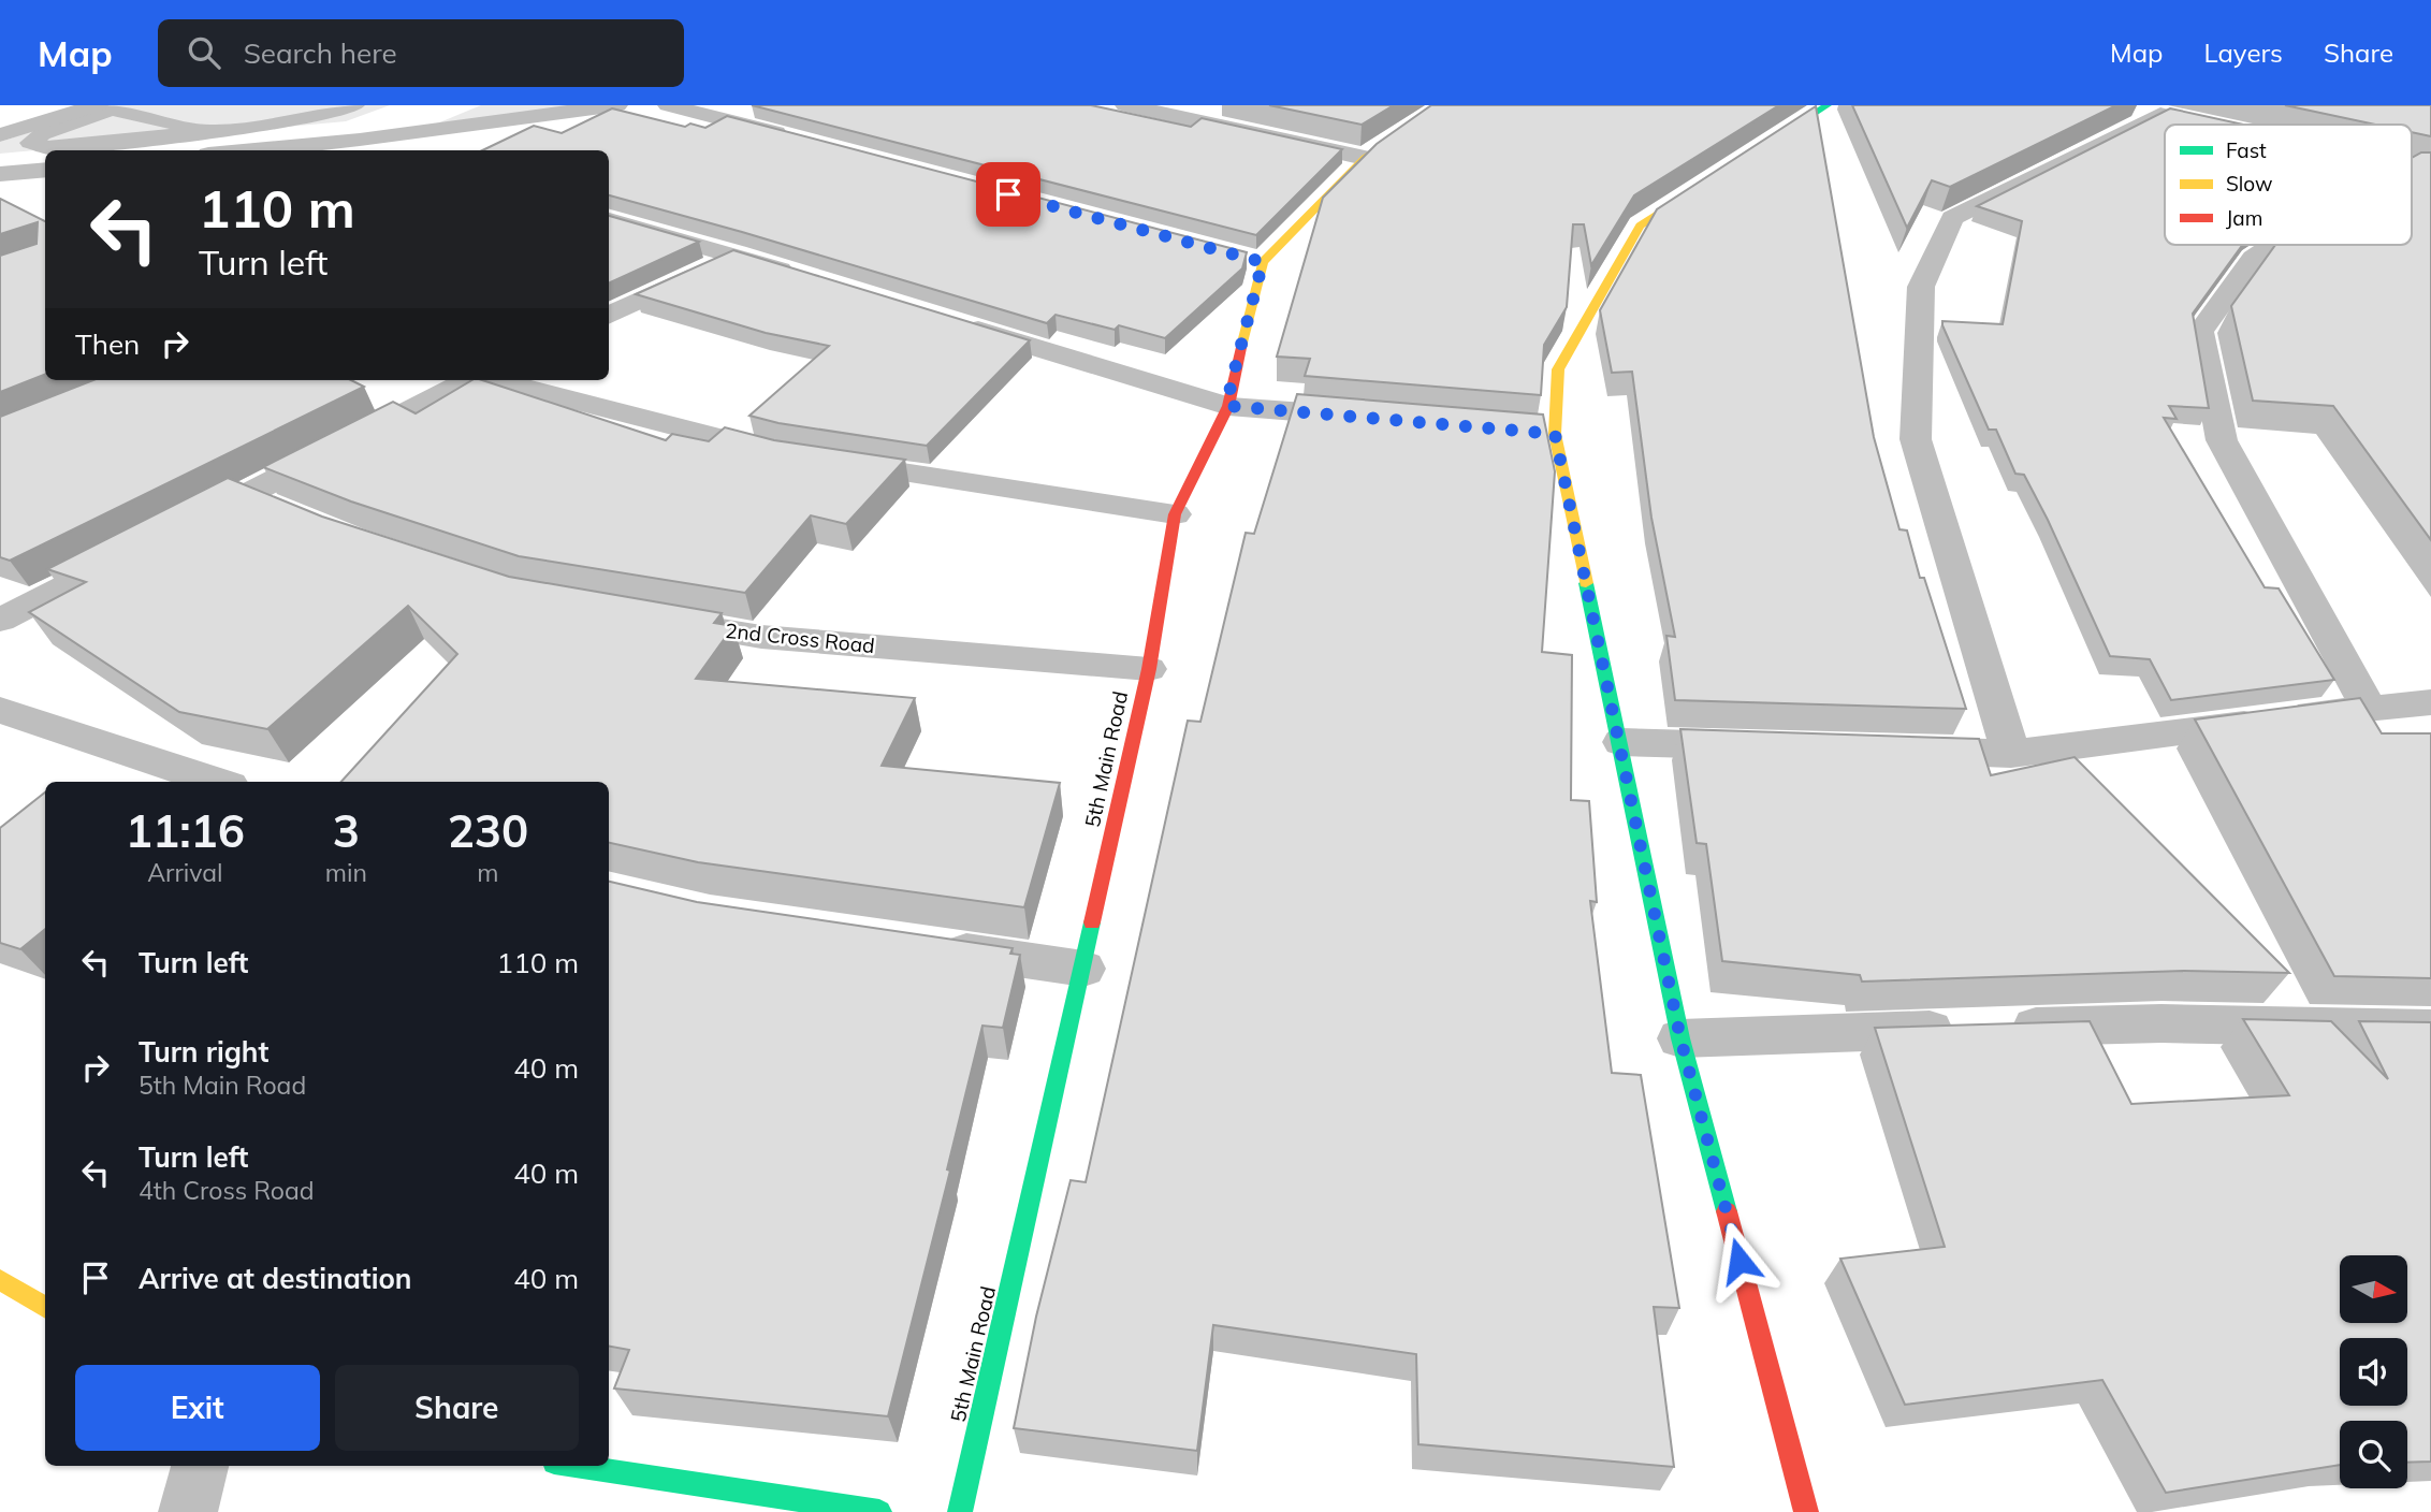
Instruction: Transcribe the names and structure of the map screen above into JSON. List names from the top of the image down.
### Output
{
  "streets": {
    "street": ["2nd Cross Road", "5th Main Road"]
  },
  "crossings": [
    ["2nd Cross Road", "5th Main Road"]
  ],
  "legend": ["Fast", "Slow", "Jam"],
  "north": "right",
  "page": {
    "header": "Map",
    "search": "Search here",
    "nav": ["Map", "Layers", "Share"],
    "turn": ["110 m", "Turn left"],
    "then": "Then",
    "eta": [
      "11:16",
      "Arrival",
      "3",
      "min",
      "230",
      "m"
    ],
    "list": [
      {
        "name": "Turn left",
        "value": "110 m"
      },
      {
        "name": "Turn right",
        "note": "5th Main Road",
        "value": "40 m"
      },
      {
        "name": "Turn left",
        "note": "4th Cross Road",
        "value": "40 m"
      },
      {
        "name": "Arrive at destination",
        "value": "40 m"
      }
    ],
    "buttons": ["Exit", "Share"]
  }
}
